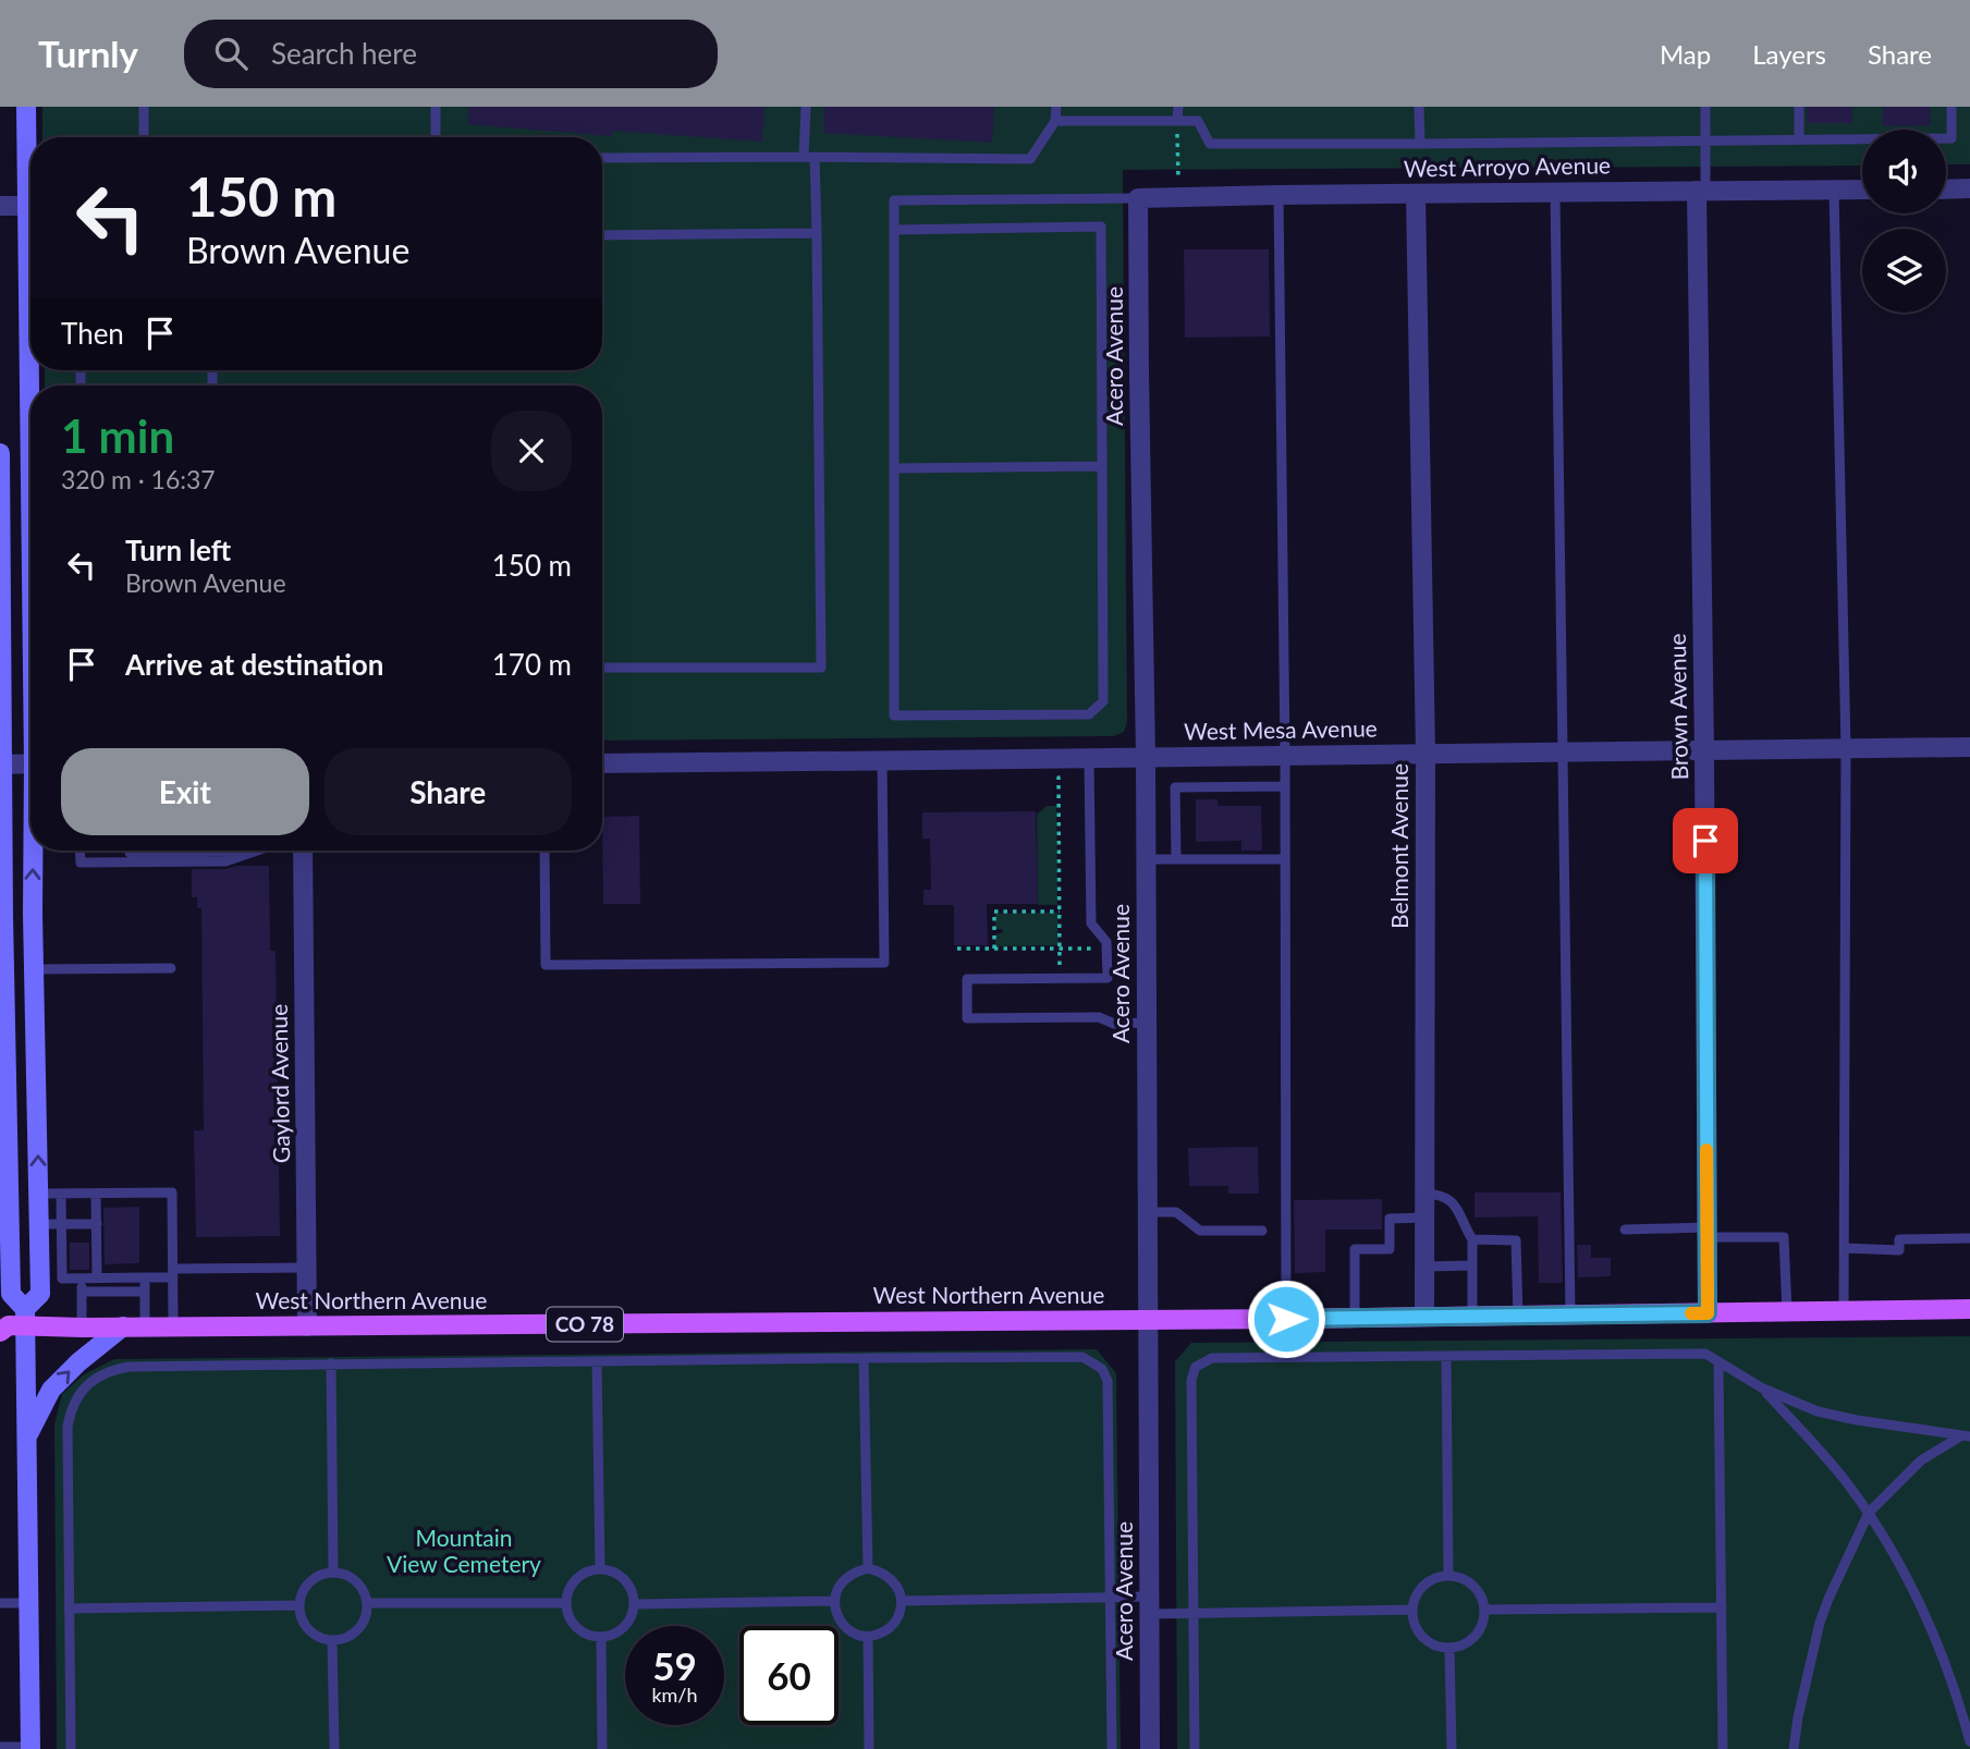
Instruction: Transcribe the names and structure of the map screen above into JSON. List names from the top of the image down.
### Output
{
  "streets": {
    "main road": ["West Northern Avenue", "CO 78"],
    "street": [
      "West Arroyo Avenue",
      "Acero Avenue",
      "Brown Avenue",
      "West Mesa Avenue",
      "Belmont Avenue",
      "Gaylord Avenue"
    ]
  },
  "crossings": [
    ["West Arroyo Avenue", "Acero Avenue"],
    ["West Arroyo Avenue", "Brown Avenue"],
    ["West Arroyo Avenue", "Belmont Avenue"],
    ["Acero Avenue", "West Mesa Avenue"],
    ["Acero Avenue", "West Northern Avenue"],
    ["Brown Avenue", "West Mesa Avenue"],
    ["Brown Avenue", "West Northern Avenue"],
    ["West Mesa Avenue", "Belmont Avenue"],
    ["Belmont Avenue", "West Northern Avenue"],
    ["Gaylord Avenue", "West Northern Avenue"]
  ],
  "parks": ["Mountain View Cemetery"],
  "page": {
    "header": "Turnly",
    "search": "Search here",
    "nav": ["Map", "Layers", "Share"],
    "turn": ["150 m", "Brown Avenue"],
    "then": "Then",
    "heading": ["1 min", "320 m · 16:37"],
    "list": [
      {
        "name": "Turn left",
        "note": "Brown Avenue",
        "value": "150 m"
      },
      {
        "name": "Arrive at destination",
        "value": "170 m"
      }
    ],
    "buttons": ["Exit", "Share"],
    "speed": "59 km/h",
    "limit": "60"
  }
}
